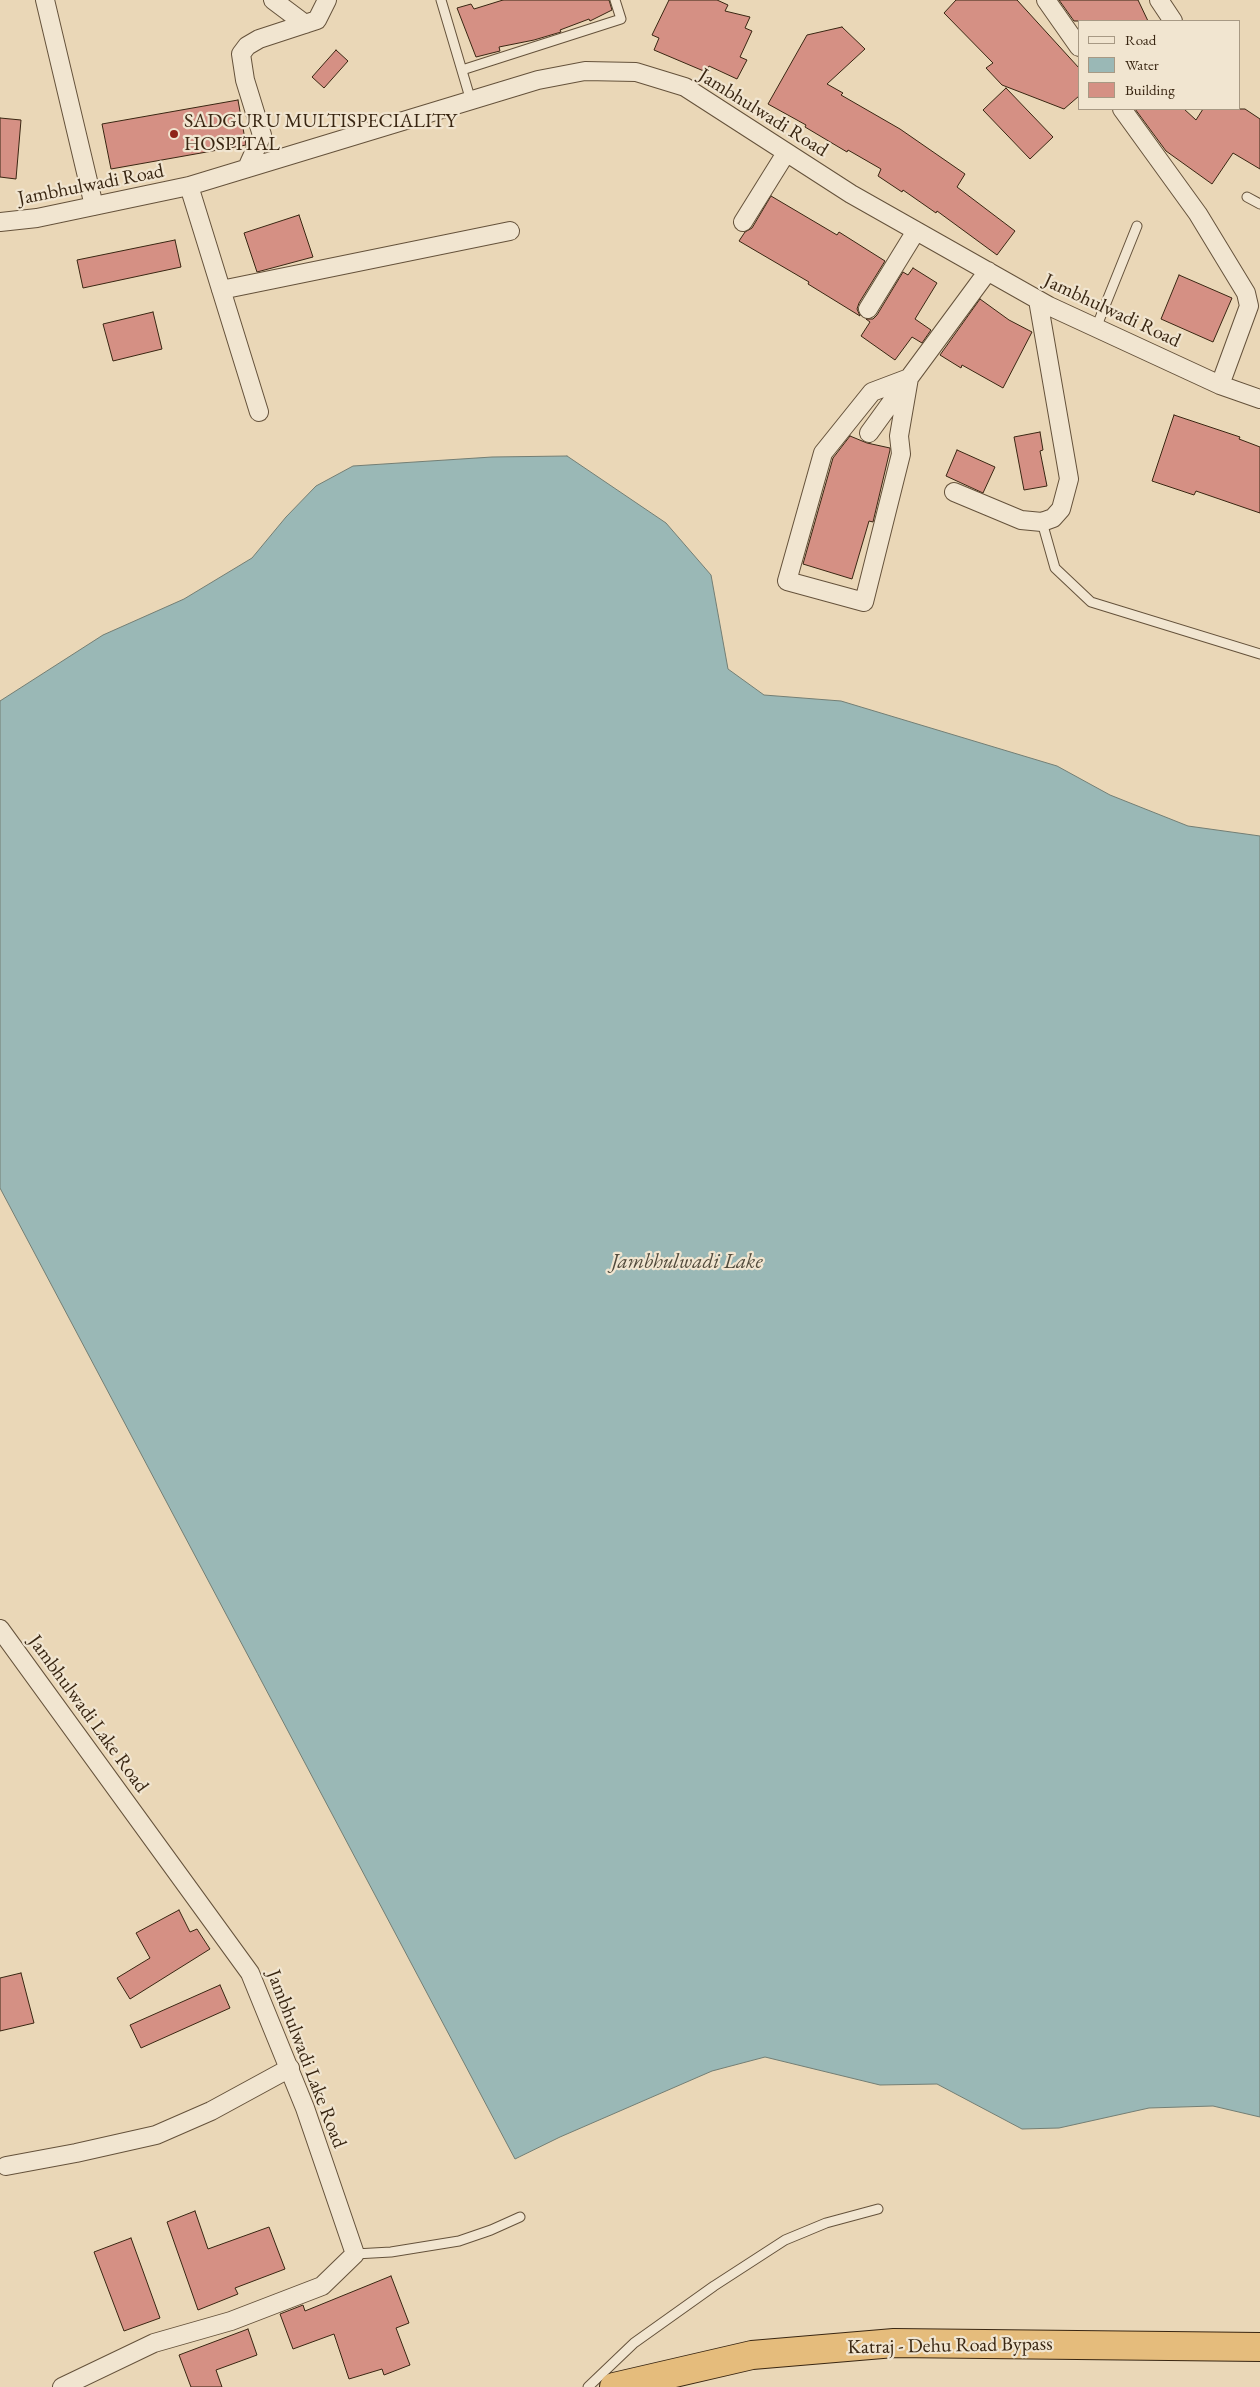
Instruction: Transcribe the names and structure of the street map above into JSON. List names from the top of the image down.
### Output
{
  "streets": {
    "highway": ["Katraj - Dehu Road Bypass"],
    "street": ["Jambhulwadi Road", "Jambhulwadi Lake Road"]
  },
  "water": ["Jambhulwadi Lake"],
  "places": ["SADGURU MULTISPECIALITY HOSPITAL"],
  "legend": ["Road", "Water", "Building"]
}
